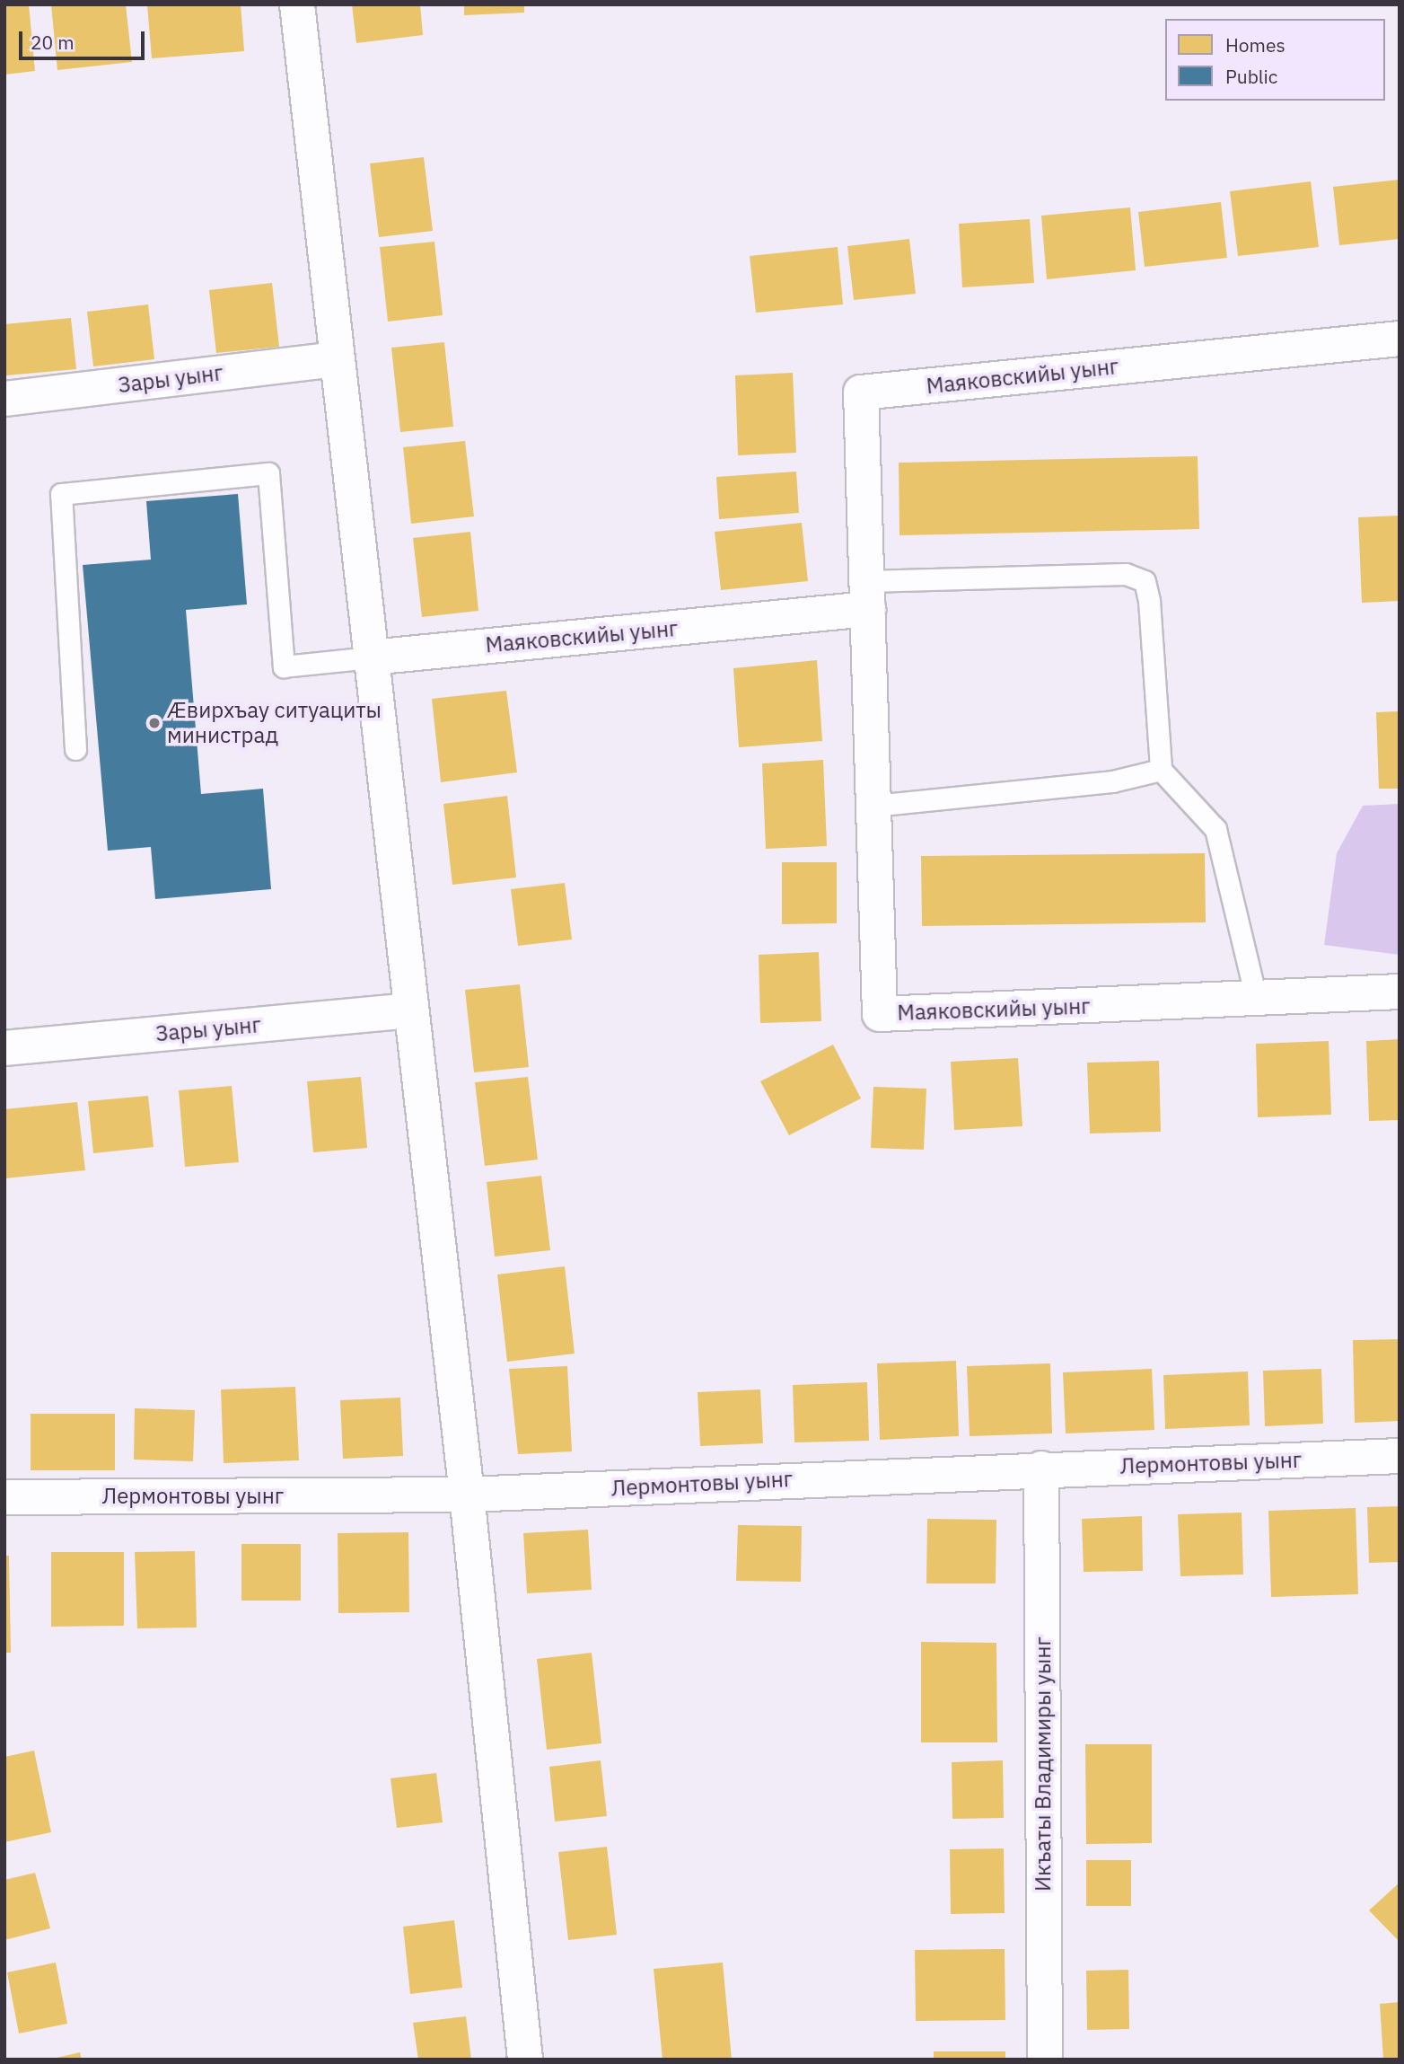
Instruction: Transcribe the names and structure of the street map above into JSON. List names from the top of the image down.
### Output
{
  "streets": {
    "street": [
      "Маяковскийы уынг",
      "Зары уынг",
      "Лермонтовы уынг",
      "Икъаты Владимиры уынг"
    ]
  },
  "crossings": [
    ["Лермонтовы уынг", "Икъаты Владимиры уынг"]
  ],
  "places": ["Æвирхъау ситуациты министрад"],
  "legend": ["Homes", "Public"],
  "scale_bar": "20 m"
}
